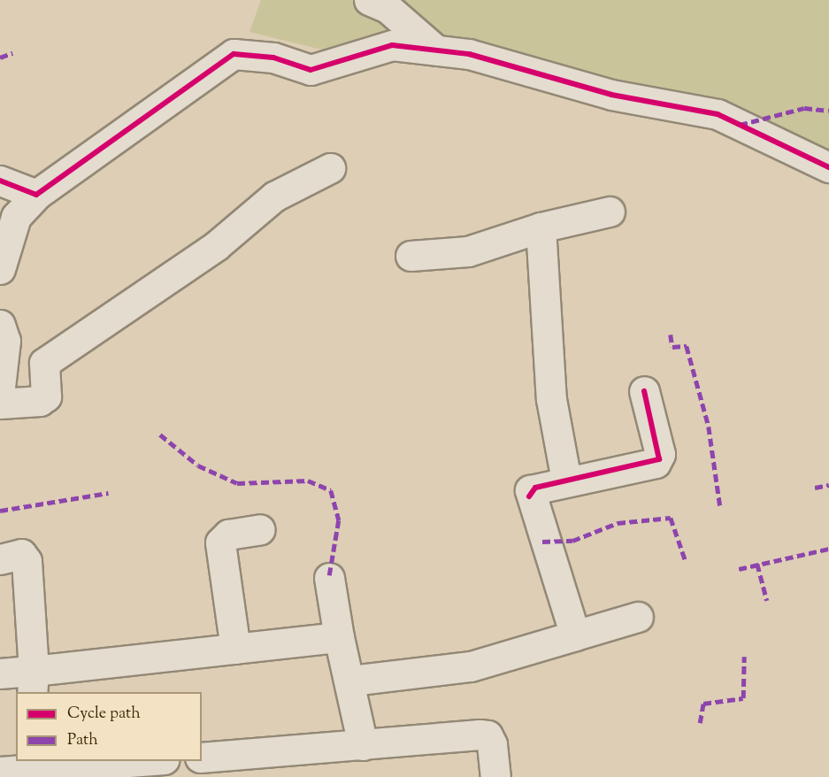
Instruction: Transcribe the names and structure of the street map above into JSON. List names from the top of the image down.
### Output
{
  "legend": ["Cycle path", "Path"]
}
